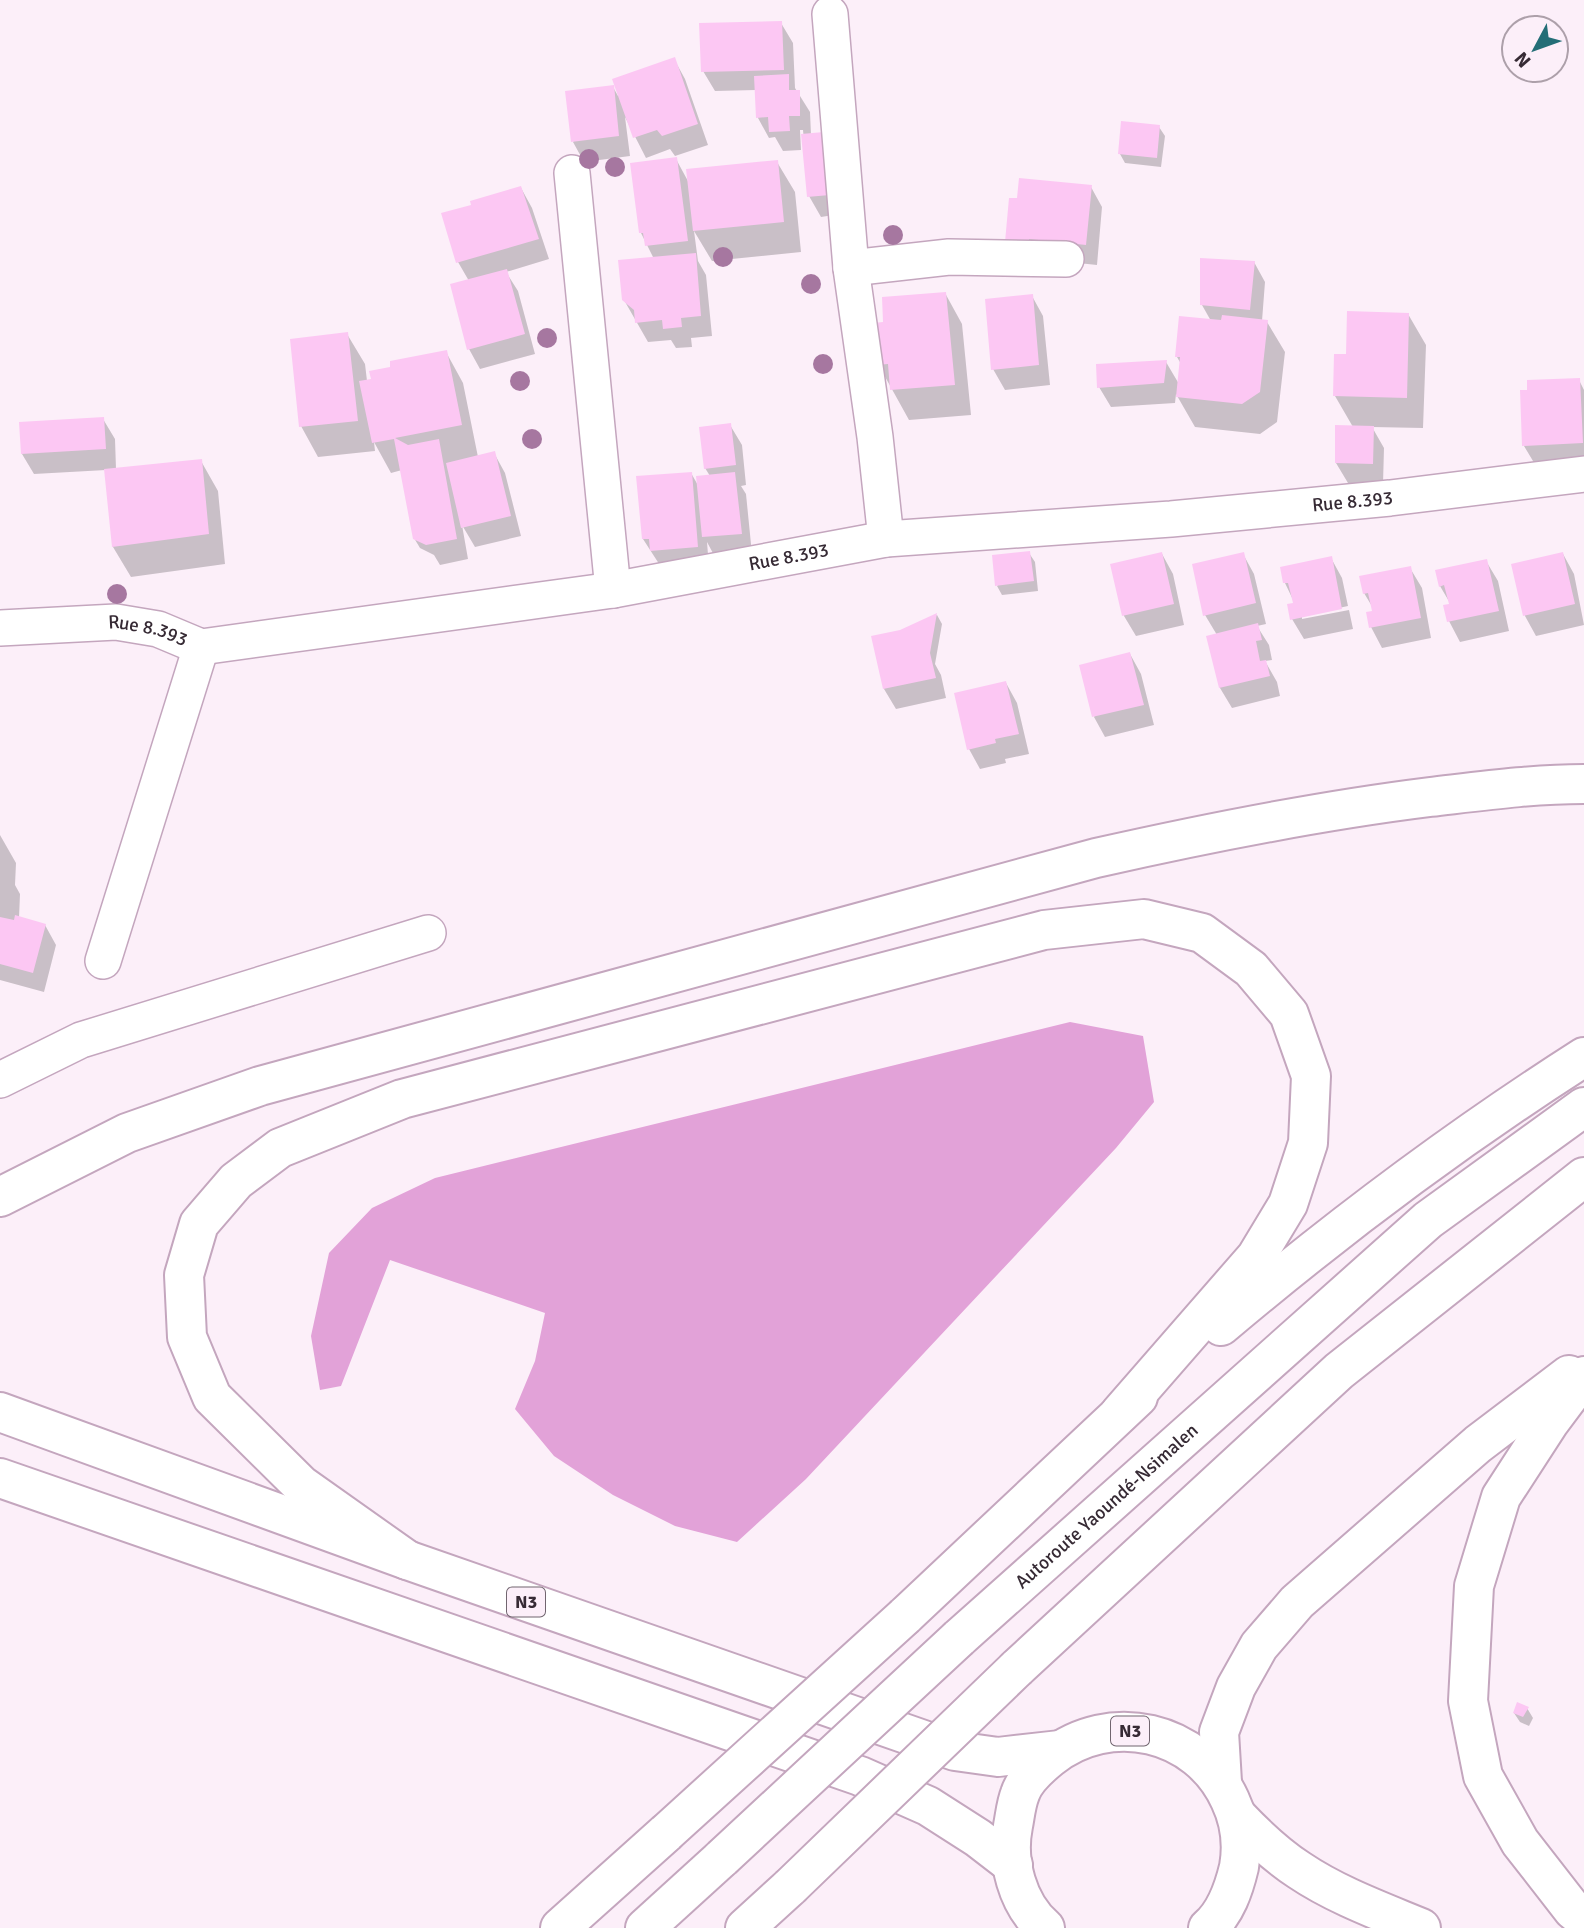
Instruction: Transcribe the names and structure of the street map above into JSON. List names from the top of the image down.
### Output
{
  "streets": {
    "highway": ["Autoroute Yaoundé-Nsimalen", "N3"],
    "street": ["Rue 8.393"]
  },
  "north": "bottom left"
}
